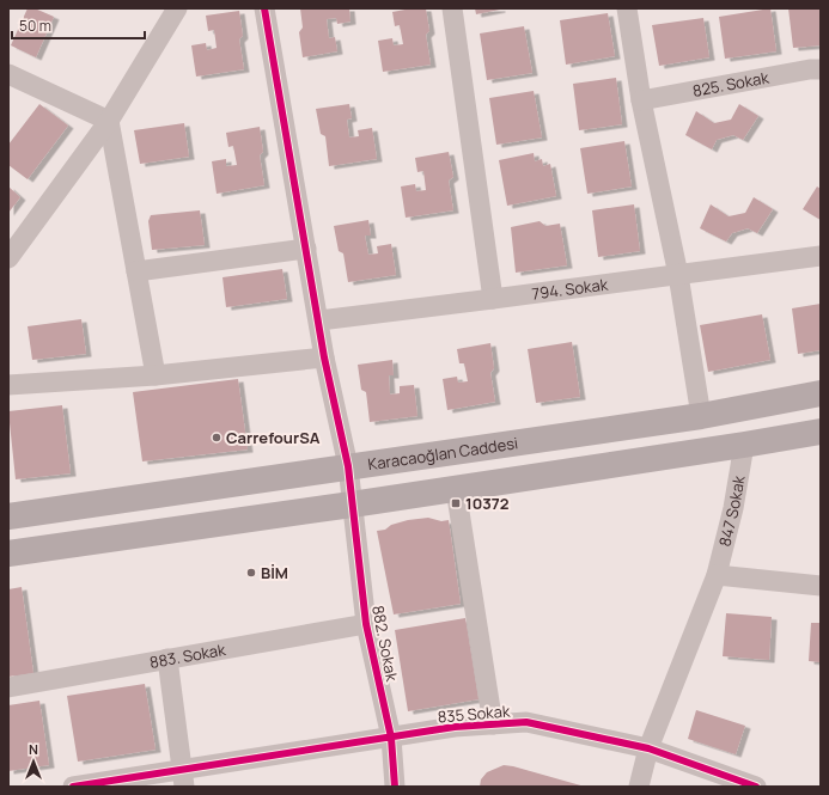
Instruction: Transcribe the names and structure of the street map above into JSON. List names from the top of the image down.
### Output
{
  "streets": {
    "main road": ["Karacaoğlan Caddesi"],
    "street": [
      "825. Sokak",
      "794. Sokak",
      "847 Sokak",
      "882. Sokak",
      "883. Sokak",
      "835 Sokak"
    ]
  },
  "crossings": [
    ["794. Sokak", "882. Sokak"],
    ["Karacaoğlan Caddesi", "882. Sokak"],
    ["847 Sokak", "835 Sokak"],
    ["882. Sokak", "883. Sokak"],
    ["882. Sokak", "835 Sokak"]
  ],
  "places": {
    "other": ["CarrefourSA", "BİM"],
    "transit": ["10372"]
  },
  "scale_bar": "50 m",
  "north": "top"
}
